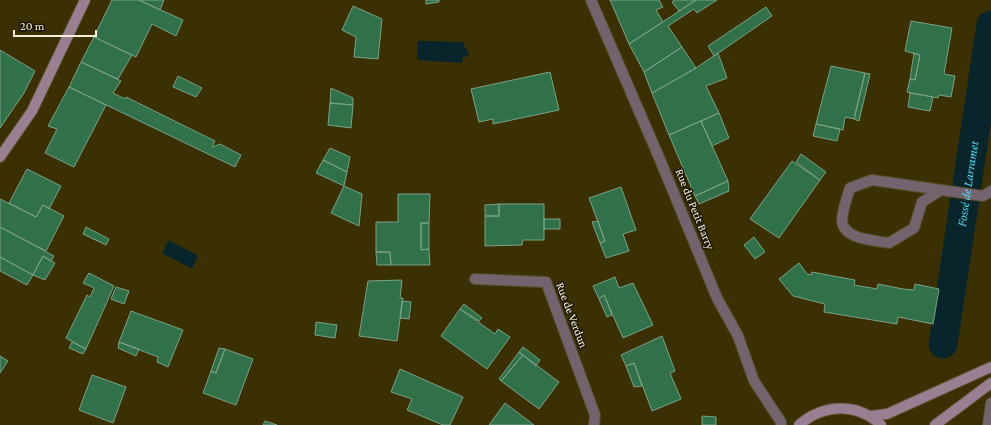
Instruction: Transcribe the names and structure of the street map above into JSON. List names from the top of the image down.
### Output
{
  "streets": {
    "street": ["Rue du Petit Barry", "Rue de Verdun"]
  },
  "water": ["Fossé de Larramet"],
  "scale_bar": "20 m"
}
